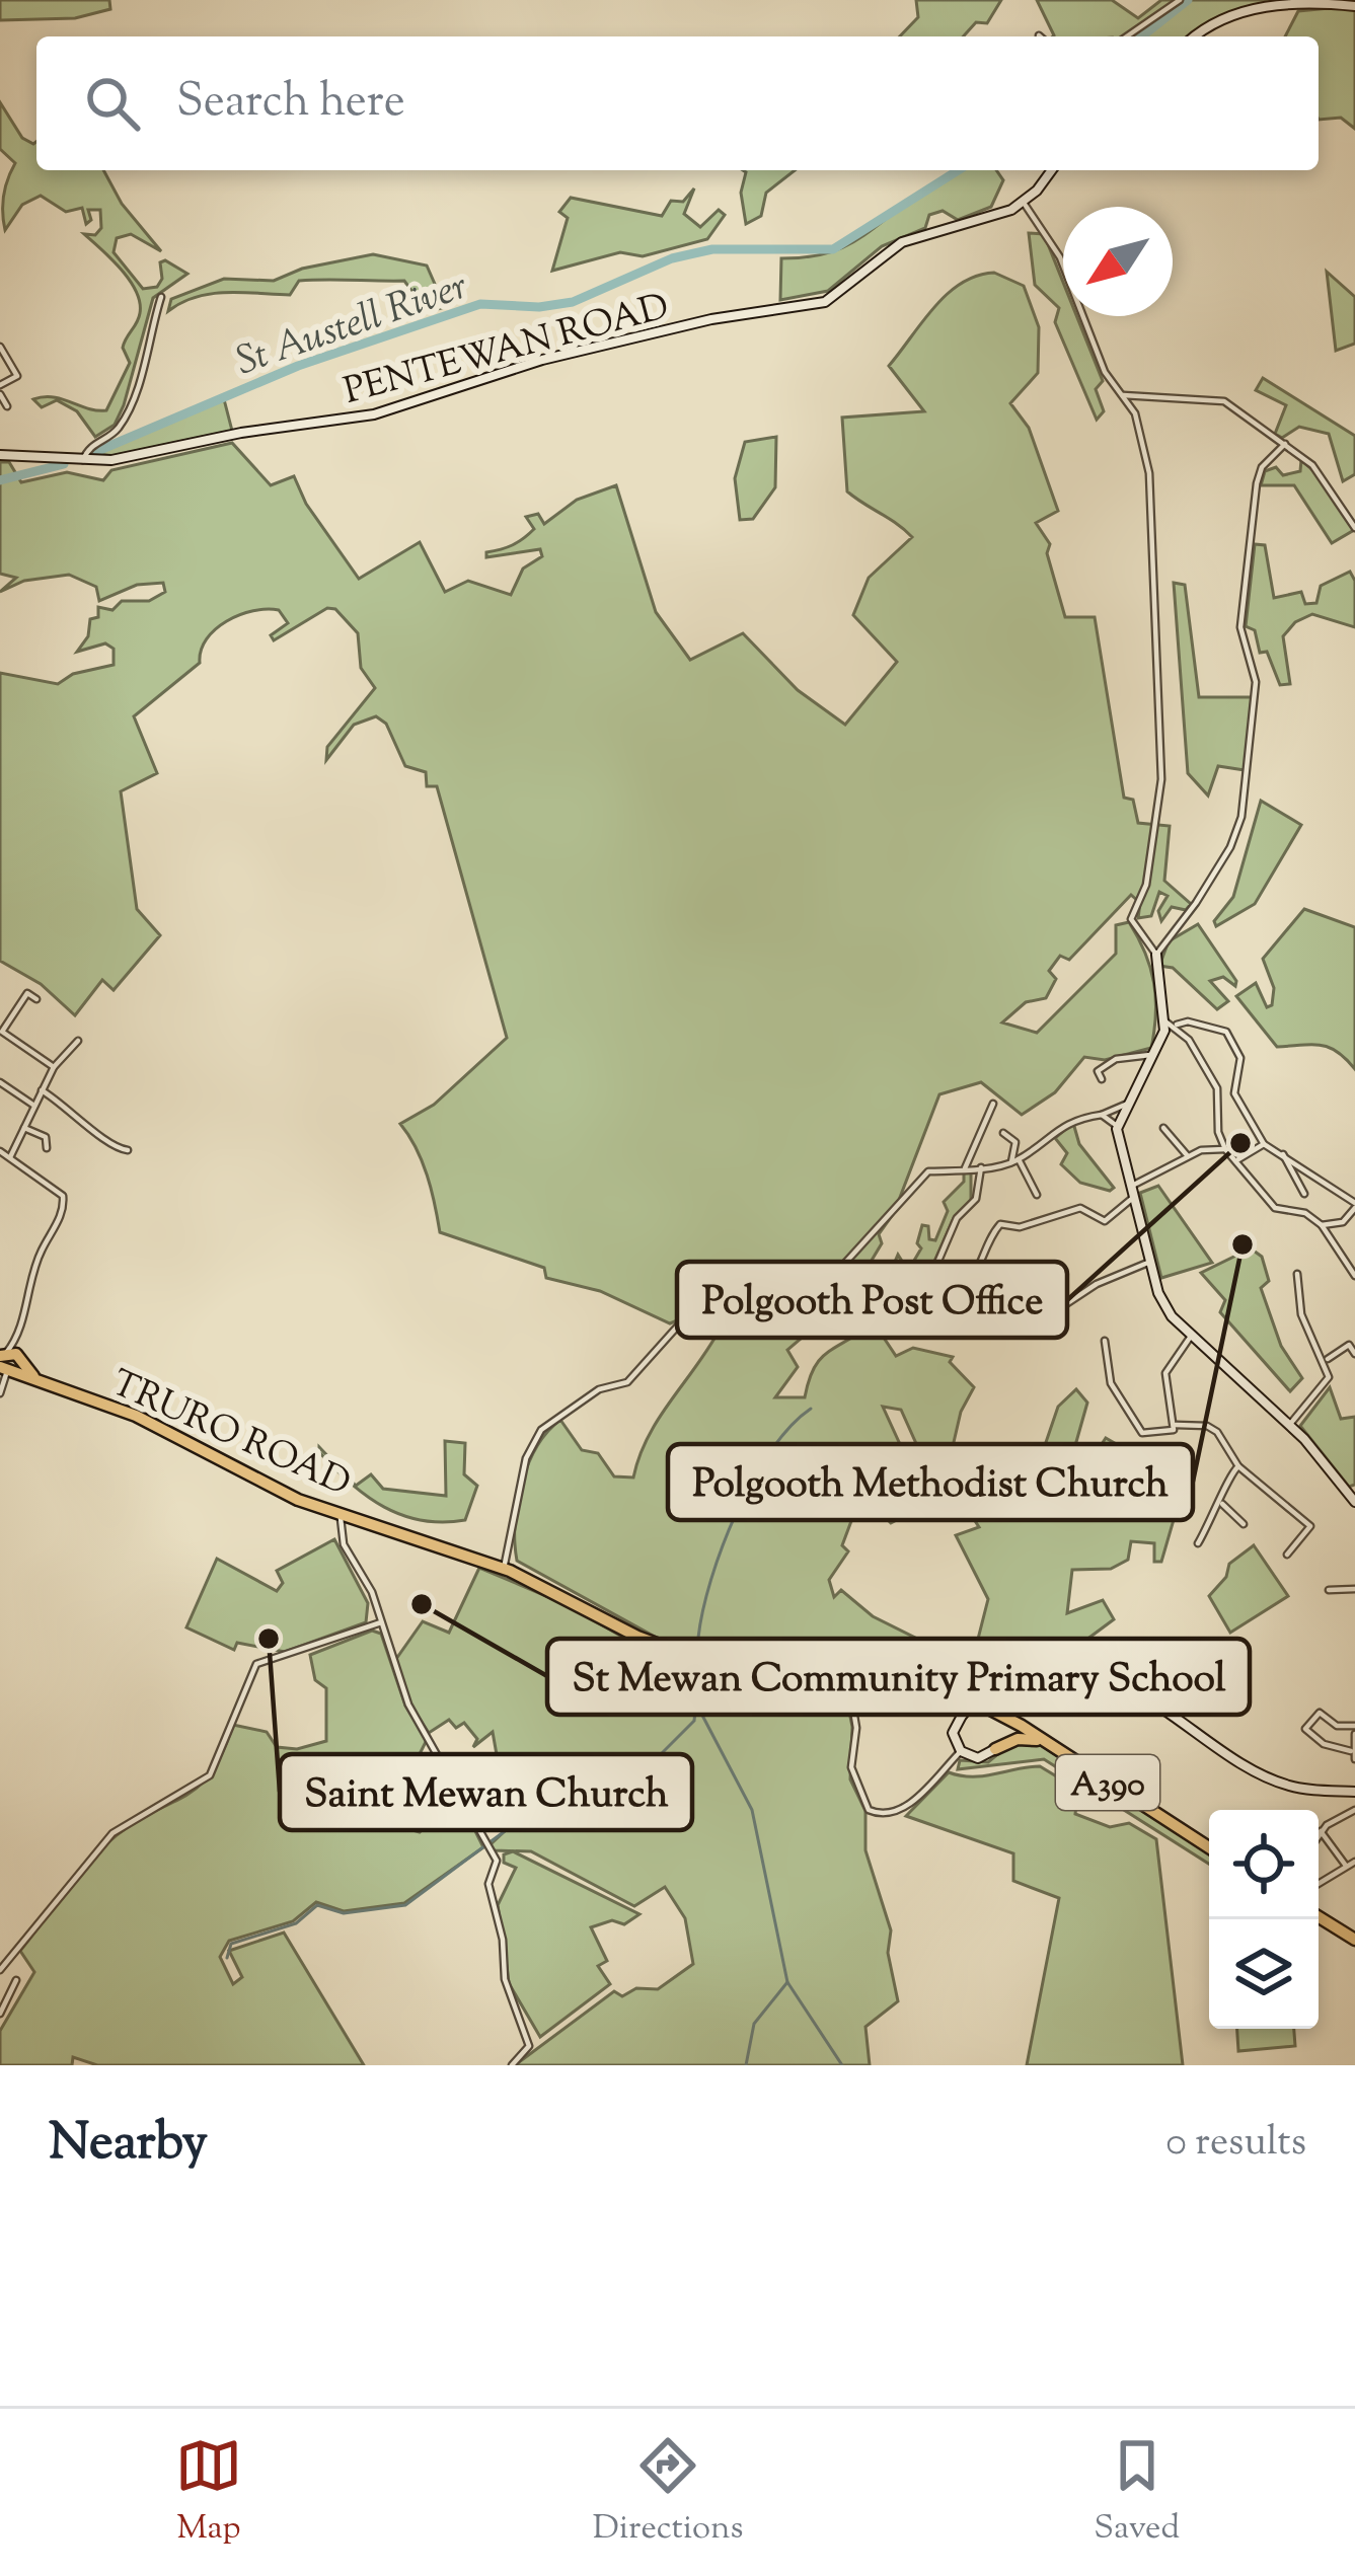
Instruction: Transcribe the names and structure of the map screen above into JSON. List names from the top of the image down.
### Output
{
  "streets": {
    "highway": ["TRURO ROAD", "A390"],
    "main road": ["PENTEWAN ROAD"]
  },
  "crossings": [
    ["TRURO ROAD", "A390"]
  ],
  "water": ["St Austell River"],
  "places": [
    "Polgooth Post Office",
    "Polgooth Methodist Church",
    "St Mewan Community Primary School",
    "Saint Mewan Church"
  ],
  "north": "bottom left",
  "page": {
    "search": "Search here",
    "heading": ["Nearby", "0 results"],
    "nav": ["Map", "Directions", "Saved"]
  }
}
